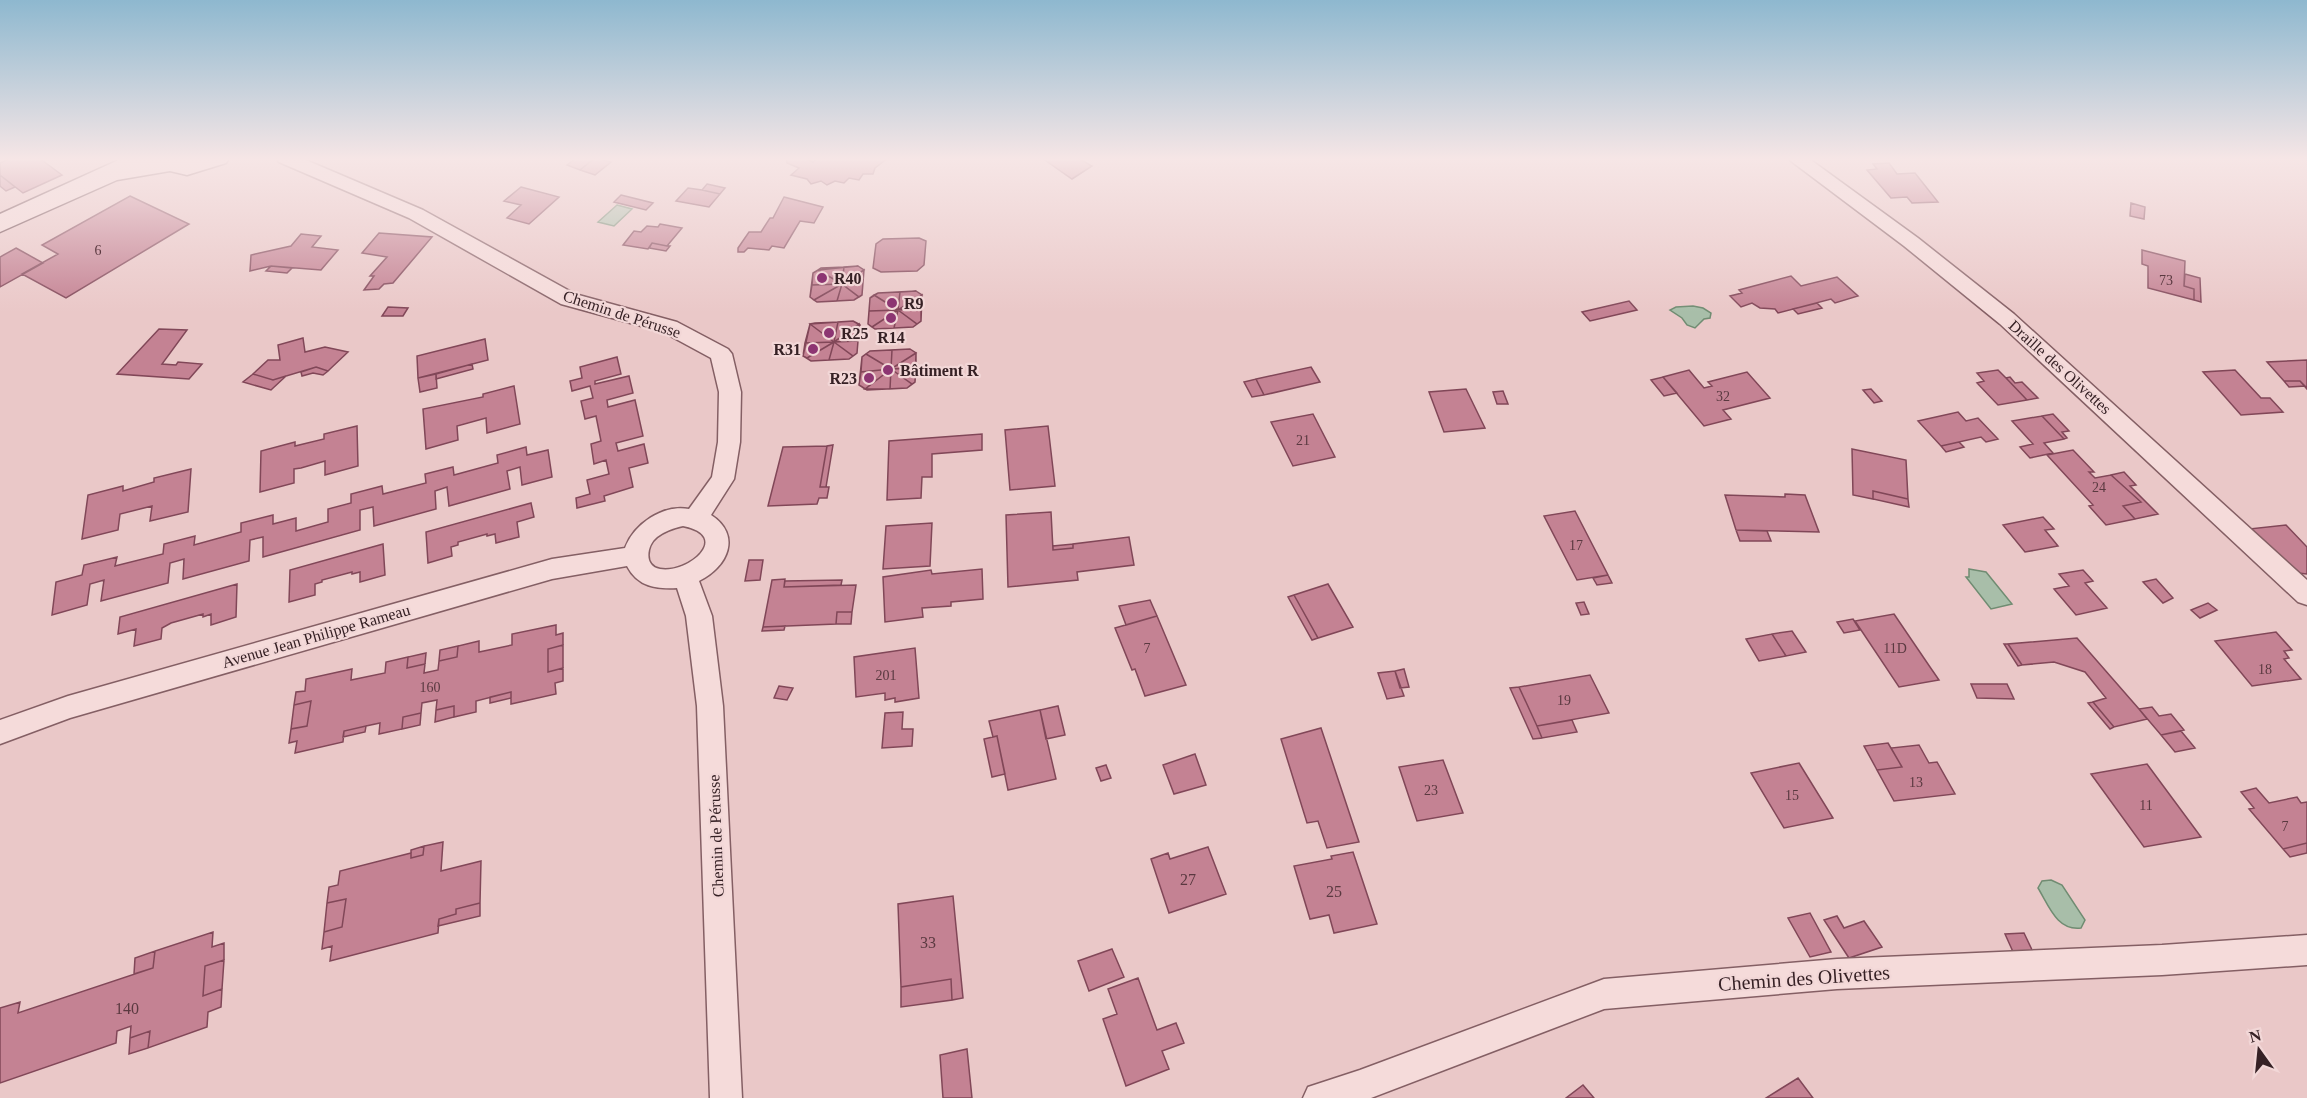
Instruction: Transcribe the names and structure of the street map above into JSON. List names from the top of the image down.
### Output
{
  "streets": {
    "street": [
      "Chemin de Pérusse",
      "Draille des Olivettes",
      "Avenue Jean Philippe Rameau",
      "Chemin des Olivettes"
    ]
  },
  "crossings": [
    ["Chemin de Pérusse", "Avenue Jean Philippe Rameau"]
  ],
  "places": [
    "R40",
    "R9",
    "R14",
    "R25",
    "R31",
    "Bâtiment R",
    "R23"
  ],
  "house_numbers": [
    "6",
    "73",
    "32",
    "21",
    "24",
    "17",
    "7",
    "11D",
    "18",
    "201",
    "160",
    "19",
    "13",
    "23",
    "15",
    "11",
    "7",
    "27",
    "25",
    "33",
    "140"
  ],
  "north": "top"
}
